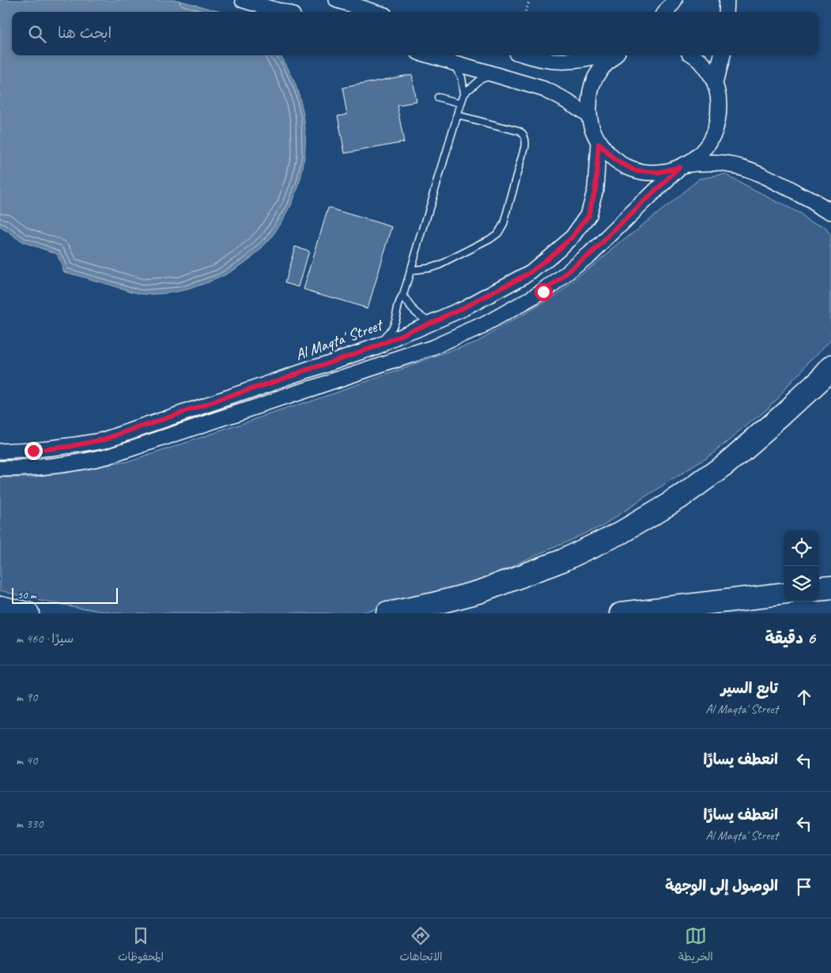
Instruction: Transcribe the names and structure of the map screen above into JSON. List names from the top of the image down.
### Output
{
  "streets": {
    "street": ["Al Maqta' Street"]
  },
  "scale_bar": "50 m",
  "page": {
    "search": "ابحث هنا",
    "scale": "50 m",
    "heading": ["6 دقيقة", "سيرًا · 460 m"],
    "list": [
      ["تابع السير", "Al Maqta' Street", "90 m"],
      ["انعطف يسارًا", "40 m"],
      ["انعطف يسارًا", "Al Maqta' Street", "330 m"],
      "الوصول إلى الوجهة"
    ],
    "nav": ["الخريطة", "الاتجاهات", "المحفوظات"]
  }
}
